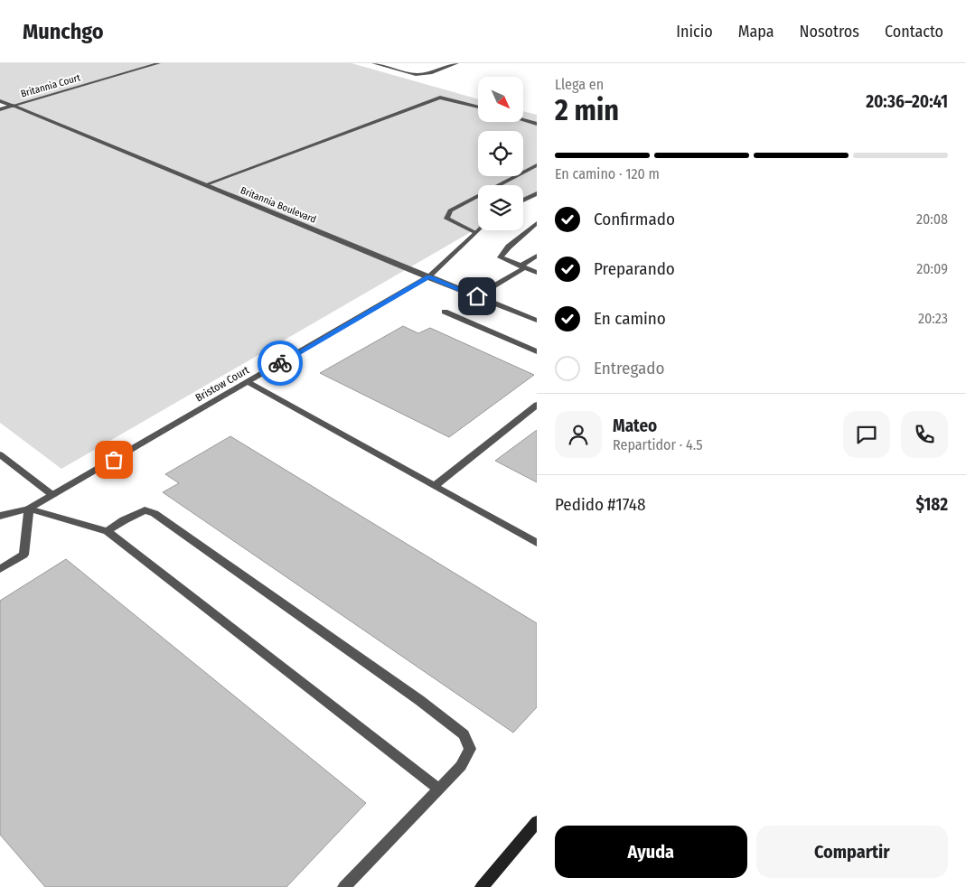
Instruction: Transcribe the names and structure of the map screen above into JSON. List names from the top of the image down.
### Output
{
  "streets": {
    "street": ["Britannia Court", "Britannia Boulevard", "Bristow Court"]
  },
  "crossings": [
    ["Britannia Court", "Britannia Boulevard"],
    ["Britannia Boulevard", "Bristow Court"]
  ],
  "north": "bottom right",
  "page": {
    "header": "Munchgo",
    "nav": [
      "Inicio",
      "Mapa",
      "Nosotros",
      "Contacto"
    ],
    "heading": ["2 min", "Llega en", "20:36–20:41"],
    "panel": [
      "Mateo",
      "Repartidor · 4.5",
      "Pedido #1748",
      "$182"
    ],
    "bar": "En camino · 120 m",
    "list": [
      ["Confirmado", "20:08"],
      ["Preparando", "20:09"],
      ["En camino", "20:23"],
      "Entregado"
    ],
    "buttons": ["Ayuda", "Compartir"]
  }
}
